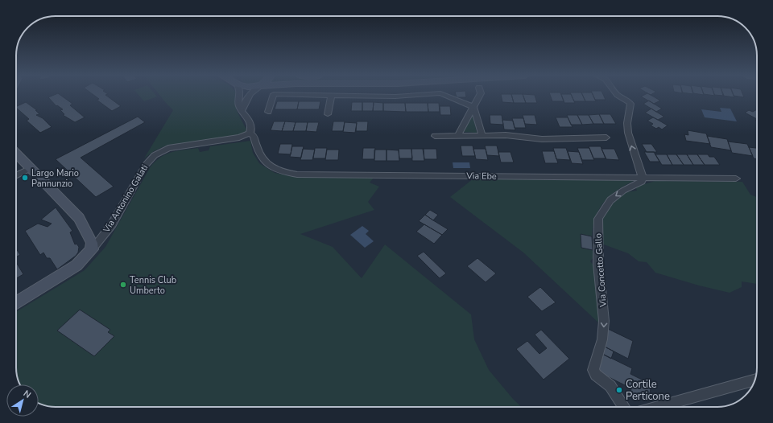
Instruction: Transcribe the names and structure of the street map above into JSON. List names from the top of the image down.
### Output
{
  "streets": {
    "street": ["Via Ebe", "Via Antonino Galati", "Via Concetto Gallo"]
  },
  "crossings": [
    ["Via Ebe", "Via Antonino Galati"],
    ["Via Ebe", "Via Concetto Gallo"]
  ],
  "one_way": ["Via Concetto Gallo"],
  "places": ["Largo Mario Pannunzio", "Tennis Club Umberto", "Cortile Perticone"],
  "north": "top right"
}
